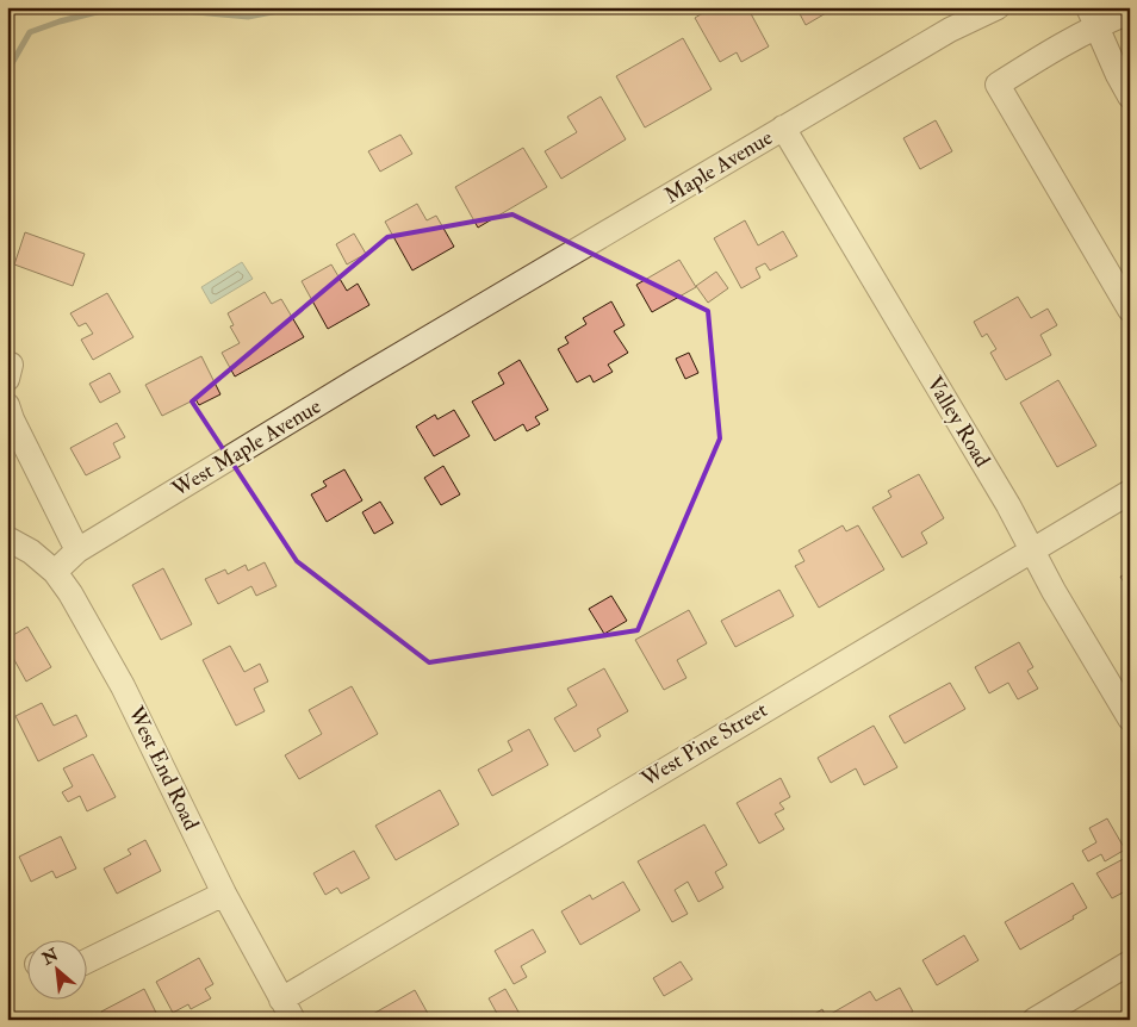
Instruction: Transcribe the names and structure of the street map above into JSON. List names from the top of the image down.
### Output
{
  "streets": {
    "street": [
      "Maple Avenue",
      "Valley Road",
      "West Maple Avenue",
      "West Pine Street",
      "West End Road"
    ]
  },
  "crossings": [
    ["Maple Avenue", "Valley Road"],
    ["Maple Avenue", "West Maple Avenue"],
    ["Valley Road", "West Pine Street"],
    ["West Maple Avenue", "West End Road"],
    ["West Pine Street", "West End Road"]
  ],
  "north": "top left"
}
